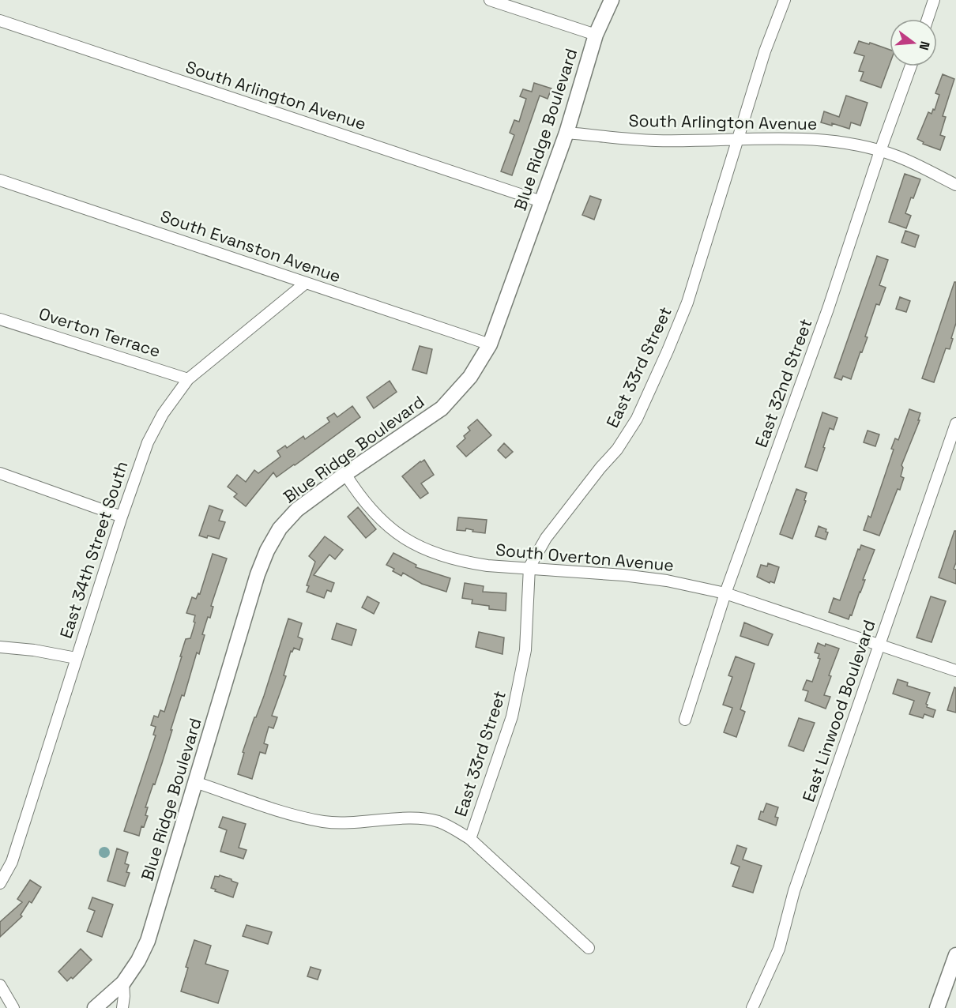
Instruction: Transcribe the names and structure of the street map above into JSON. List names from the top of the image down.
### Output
{
  "streets": {
    "street": [
      "South Arlington Avenue",
      "Blue Ridge Boulevard",
      "South Evanston Avenue",
      "Overton Terrace",
      "East 33rd Street",
      "East 32nd Street",
      "East 34th Street South",
      "South Overton Avenue",
      "East Linwood Boulevard"
    ]
  },
  "crossings": [
    ["South Arlington Avenue", "Blue Ridge Boulevard"],
    ["South Arlington Avenue", "East 33rd Street"],
    ["South Arlington Avenue", "East 32nd Street"],
    ["Blue Ridge Boulevard", "South Evanston Avenue"],
    ["Blue Ridge Boulevard", "South Overton Avenue"],
    ["South Evanston Avenue", "East 34th Street South"],
    ["Overton Terrace", "East 34th Street South"],
    ["East 33rd Street", "South Overton Avenue"],
    ["East 32nd Street", "South Overton Avenue"],
    ["South Overton Avenue", "East Linwood Boulevard"]
  ],
  "north": "right"
}
